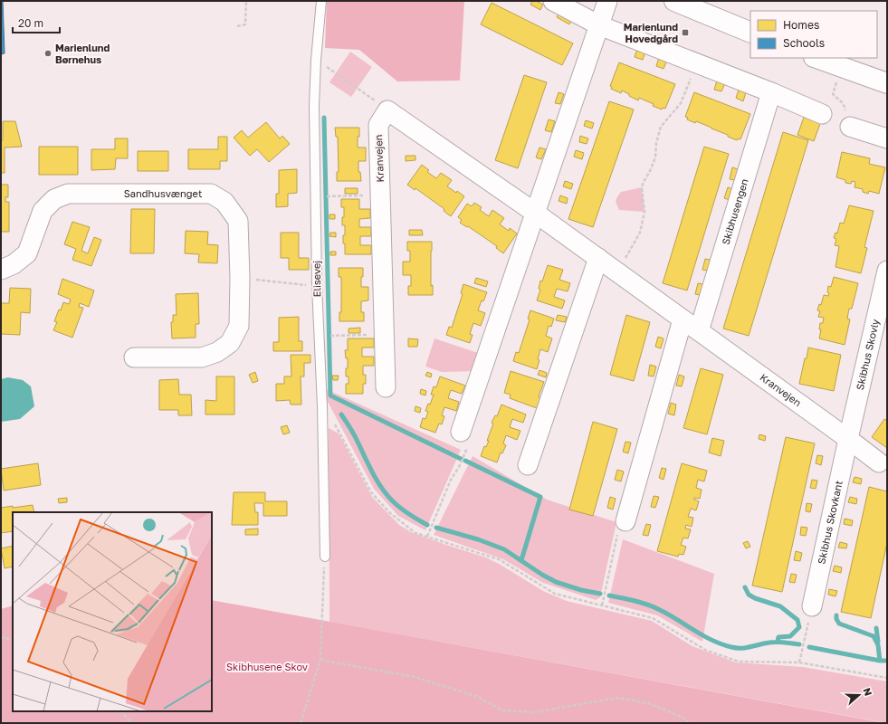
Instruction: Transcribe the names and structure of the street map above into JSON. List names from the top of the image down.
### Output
{
  "streets": {
    "street": [
      "Kranvejen",
      "Sandhusvænget",
      "Skibhusengen",
      "Skibhus Skovly",
      "Skibhus Skovkant"
    ],
    "lane": ["Elisevej"]
  },
  "crossings": [
    ["Kranvejen", "Skibhusengen"],
    ["Kranvejen", "Skibhus Skovly"],
    ["Kranvejen", "Skibhus Skovkant"],
    ["Skibhus Skovly", "Skibhus Skovkant"]
  ],
  "parks": ["Skibhusene Skov"],
  "places": {
    "transit": ["Marienlund Hovedgård"],
    "other": ["Marienlund Børnehus"]
  },
  "legend": ["Homes", "Schools"],
  "scale_bar": "20 m",
  "north": "right"
}
